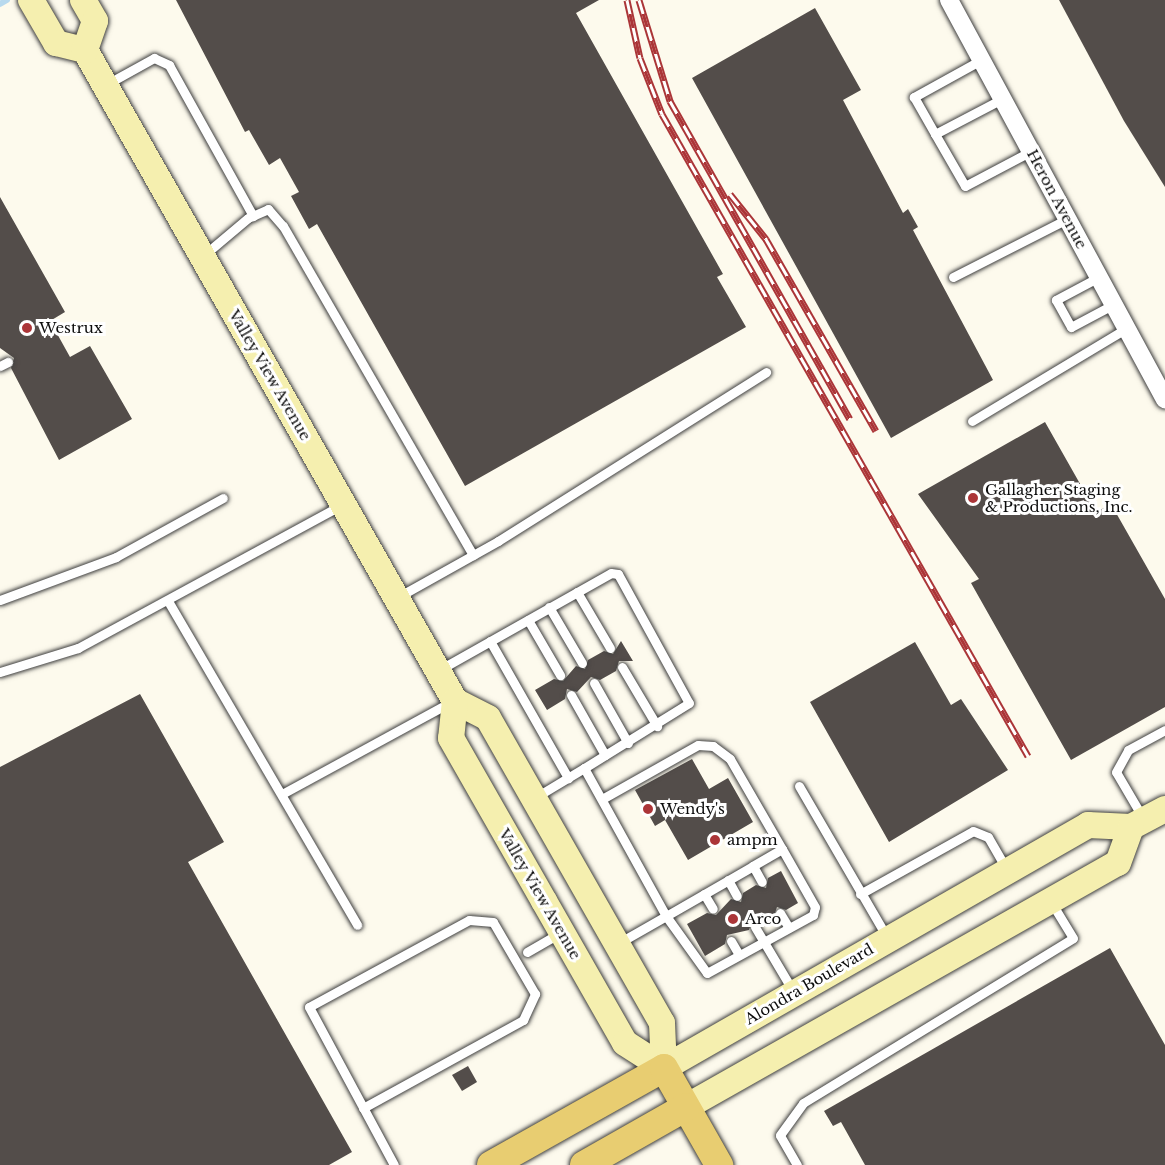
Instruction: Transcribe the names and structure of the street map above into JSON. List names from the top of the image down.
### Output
{
  "streets": {
    "main road": ["Valley View Avenue", "Alondra Boulevard"],
    "street": ["Heron Avenue"]
  },
  "crossings": [
    ["Valley View Avenue", "Alondra Boulevard"]
  ],
  "places": [
    "Westrux",
    "Gallagher Staging & Productions, Inc.",
    "Wendy's",
    "ampm",
    "Arco"
  ]
}
